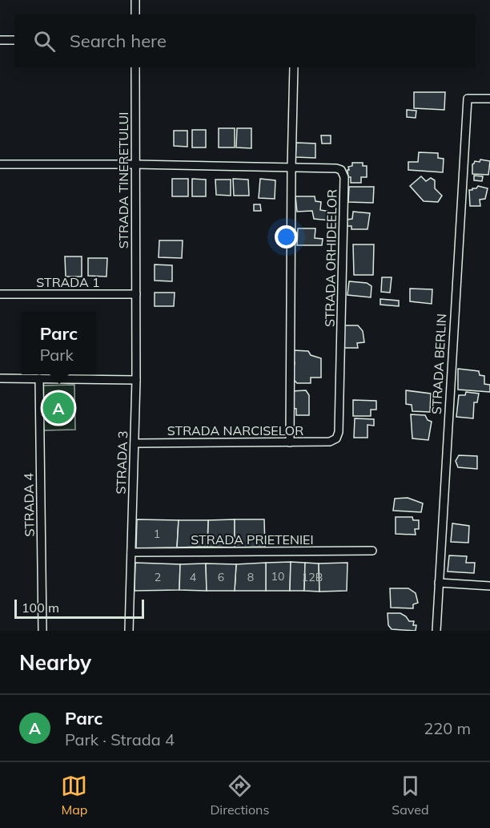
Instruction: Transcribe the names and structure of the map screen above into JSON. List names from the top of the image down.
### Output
{
  "streets": {
    "street": [
      "STRADA TINERETULUI",
      "STRADA ORHIDEELOR",
      "STRADA 1",
      "STRADA BERLIN",
      "STRADA NARCISELOR",
      "STRADA 3",
      "STRADA 4",
      "STRADA PRIETENIEI"
    ]
  },
  "crossings": [
    ["STRADA TINERETULUI", "STRADA ORHIDEELOR"],
    ["STRADA TINERETULUI", "STRADA 1"],
    ["STRADA TINERETULUI", "STRADA 3"],
    ["STRADA ORHIDEELOR", "STRADA NARCISELOR"],
    ["STRADA 1", "STRADA 3"],
    ["STRADA NARCISELOR", "STRADA 3"],
    ["STRADA 3", "STRADA PRIETENIEI"]
  ],
  "house_numbers": [
    "1",
    "10",
    "2",
    "4",
    "6",
    "8",
    "12B"
  ],
  "scale_bar": "100 m",
  "page": {
    "search": "Search here",
    "popup": ["Parc", "Park"],
    "pins": "A",
    "scale": "100 m",
    "heading": "Nearby",
    "list": [
      {
        "mark": "A",
        "name": "Parc",
        "note": "Park · Strada 4",
        "value": "220 m"
      }
    ],
    "nav": ["Map", "Directions", "Saved"]
  }
}
